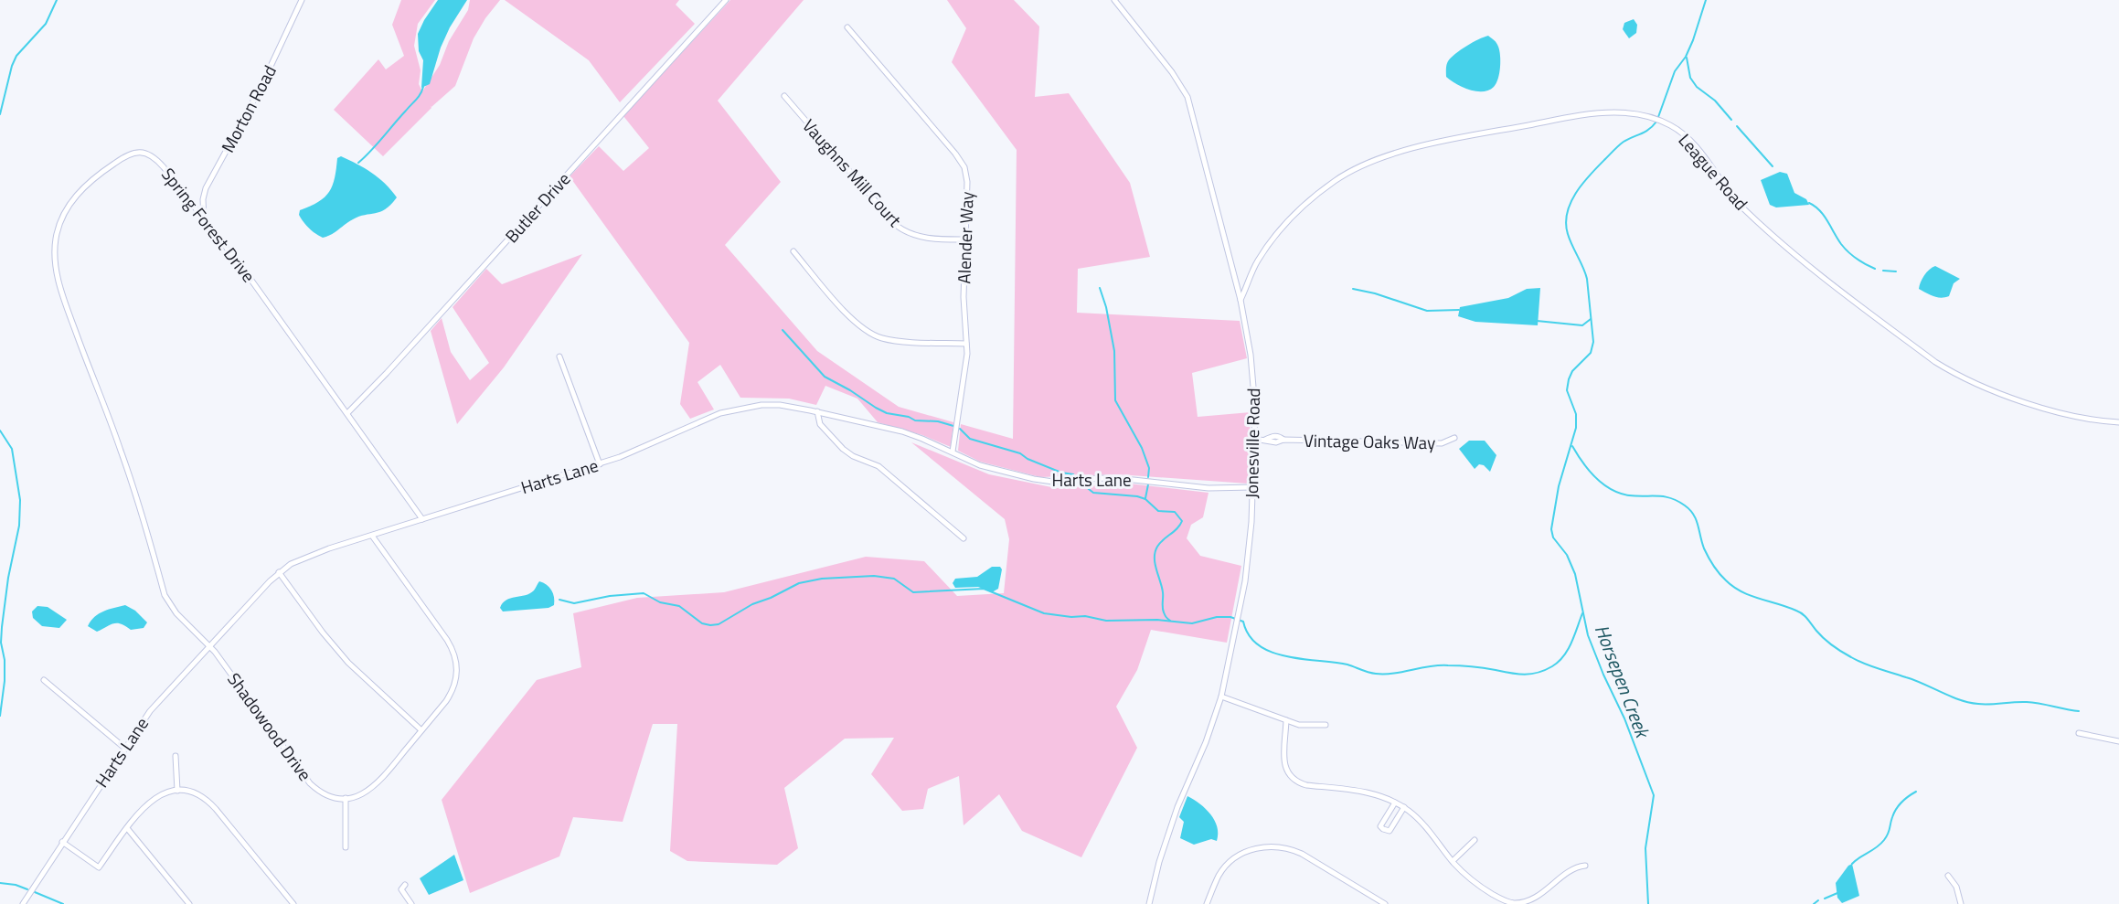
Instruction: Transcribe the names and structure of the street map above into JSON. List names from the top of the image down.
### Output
{
  "streets": {
    "street": [
      "Morton Road",
      "League Road",
      "Vaughns Mill Court",
      "Butler Drive",
      "Spring Forest Drive",
      "Alender Way",
      "Vintage Oaks Way",
      "Jonesville Road",
      "Harts Lane",
      "Shadowood Drive"
    ]
  },
  "crossings": [
    ["Morton Road", "Spring Forest Drive"],
    ["League Road", "Jonesville Road"],
    ["Vaughns Mill Court", "Alender Way"],
    ["Butler Drive", "Spring Forest Drive"],
    ["Spring Forest Drive", "Harts Lane"],
    ["Spring Forest Drive", "Shadowood Drive"],
    ["Alender Way", "Harts Lane"],
    ["Vintage Oaks Way", "Jonesville Road"],
    ["Jonesville Road", "Harts Lane"],
    ["Harts Lane", "Shadowood Drive"]
  ],
  "water": ["Horsepen Creek"]
}
